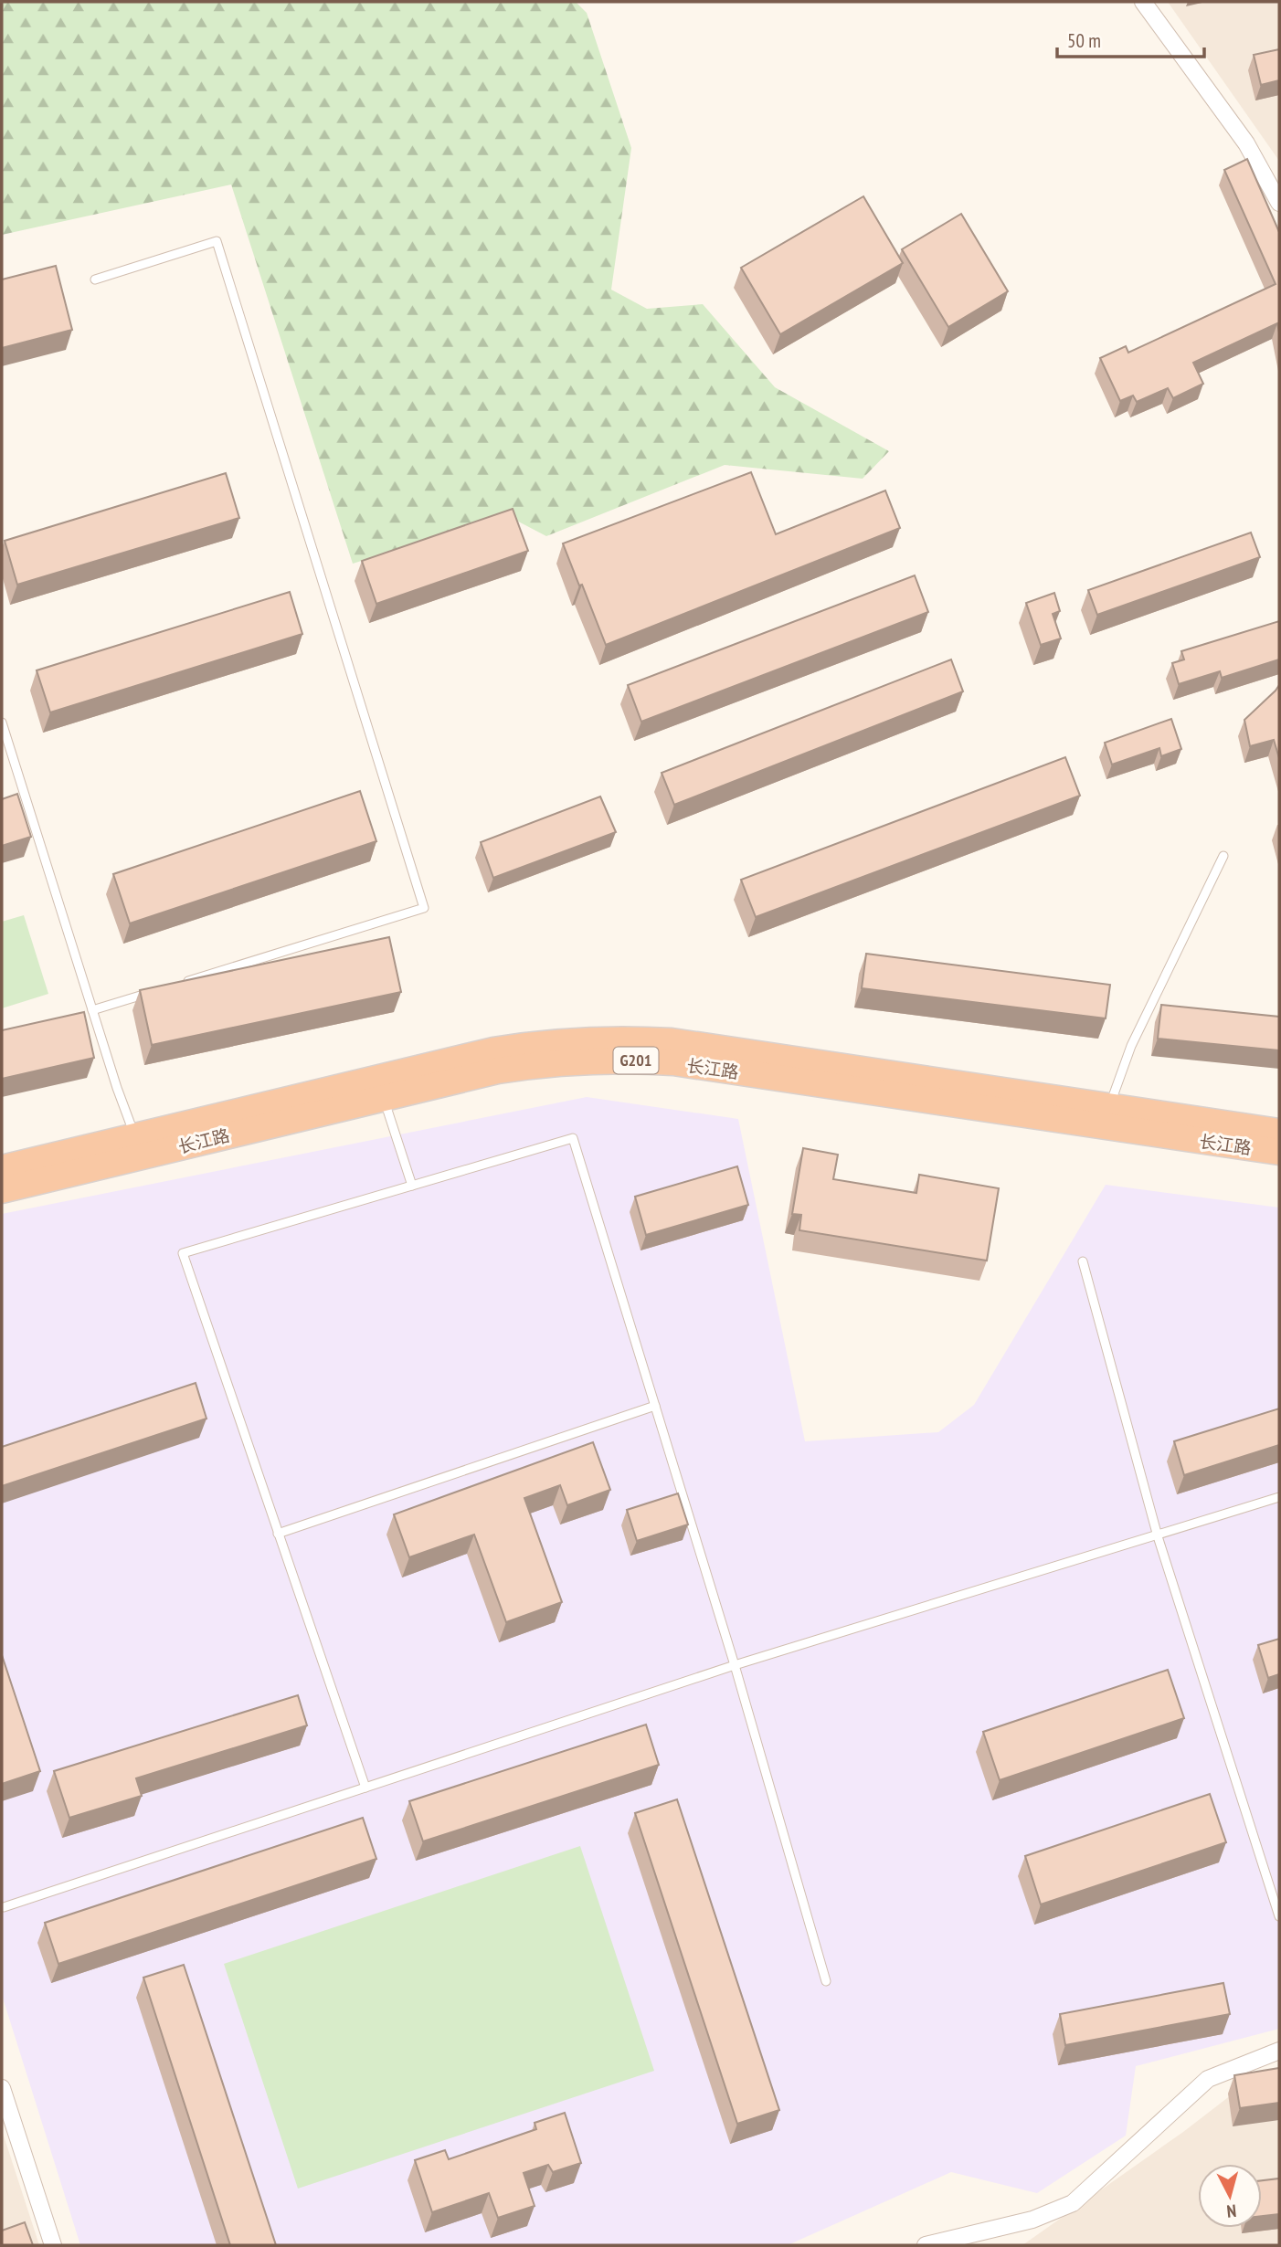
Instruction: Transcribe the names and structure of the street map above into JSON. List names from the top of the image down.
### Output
{
  "streets": {
    "highway": ["G201", "长江路"]
  },
  "scale_bar": "50 m",
  "north": "bottom"
}
